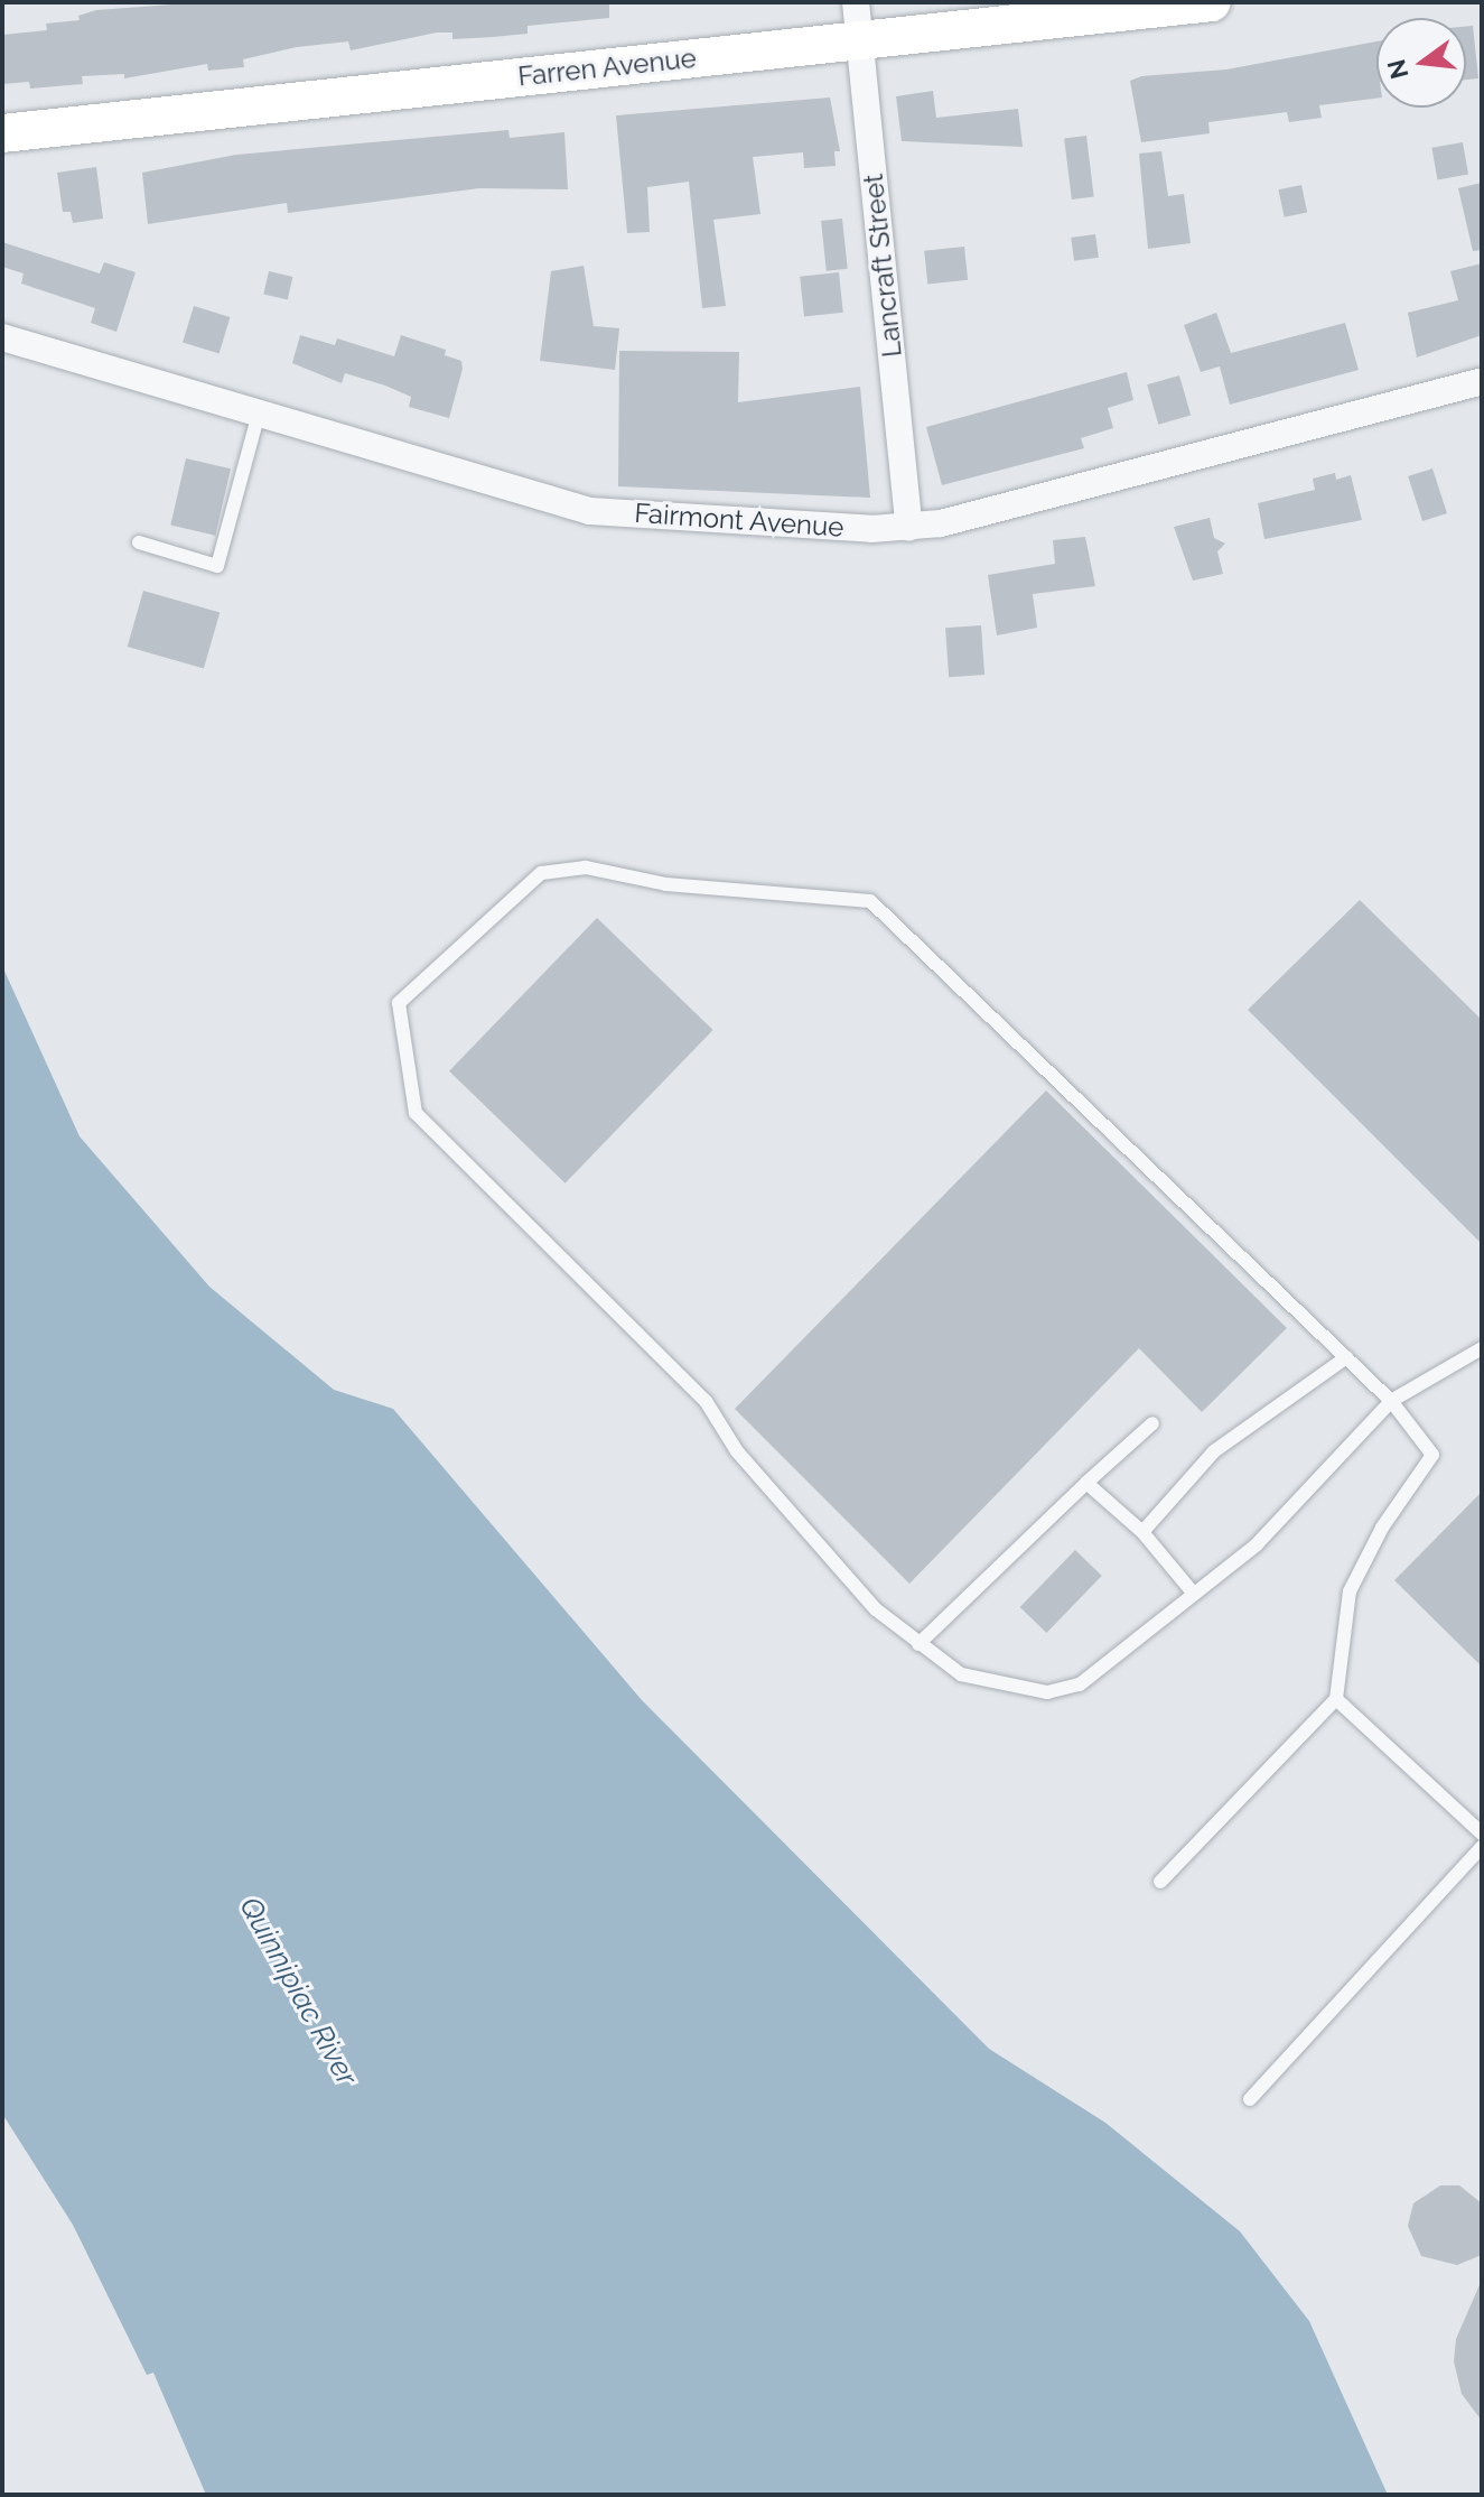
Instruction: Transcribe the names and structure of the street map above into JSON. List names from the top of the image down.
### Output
{
  "streets": {
    "main road": ["Farren Avenue"],
    "street": ["Lancraft Street", "Fairmont Avenue"]
  },
  "crossings": [
    ["Farren Avenue", "Lancraft Street"],
    ["Lancraft Street", "Fairmont Avenue"]
  ],
  "water": ["Quinnipiac River"],
  "north": "left"
}
